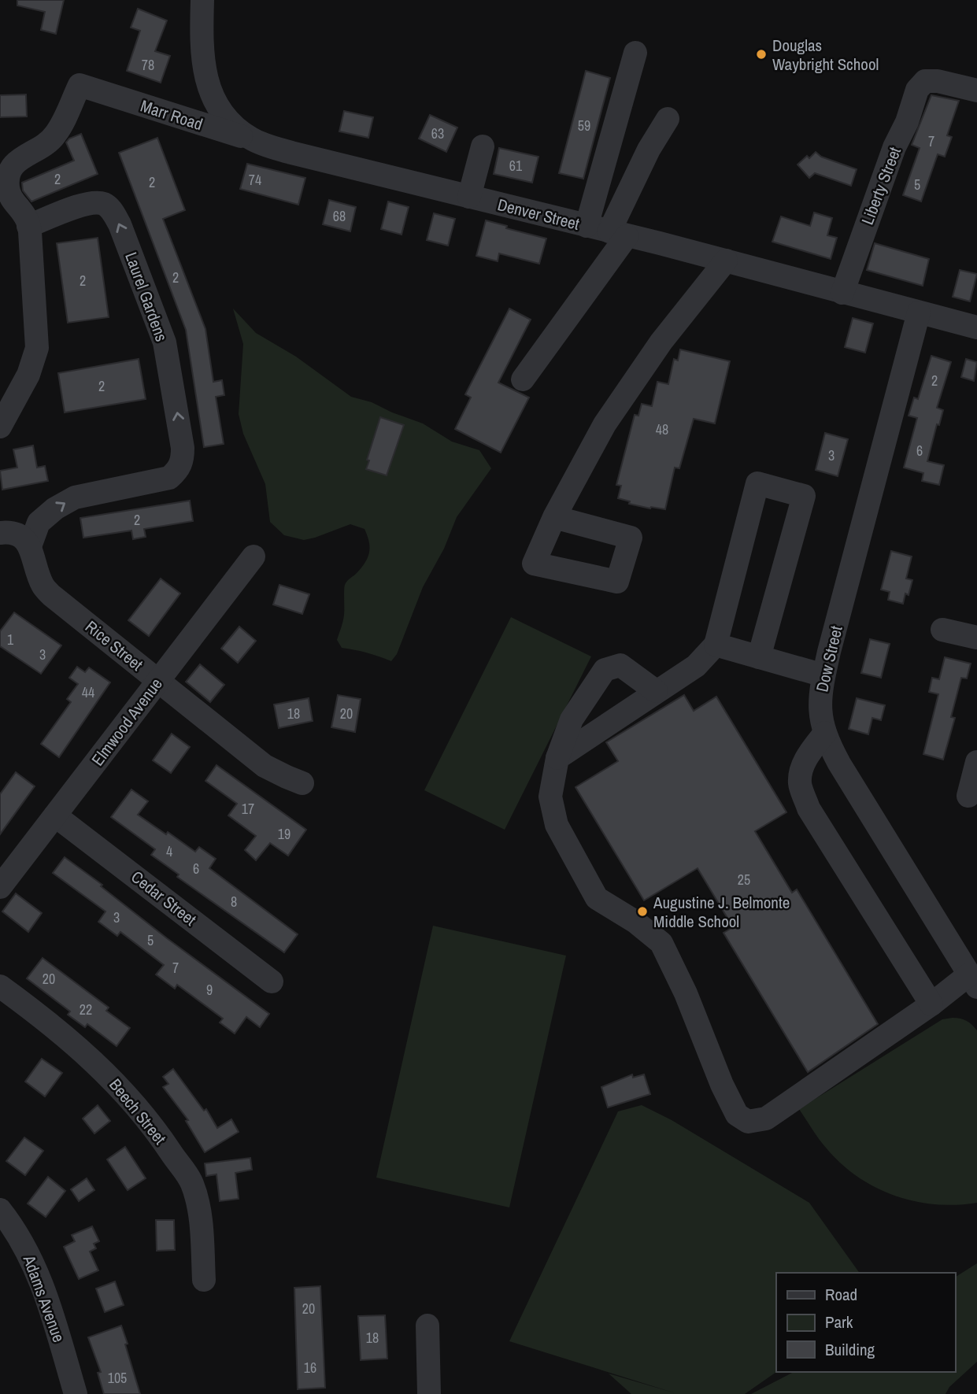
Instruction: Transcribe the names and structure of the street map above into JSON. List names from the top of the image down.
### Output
{
  "streets": {
    "street": [
      "Marr Road",
      "Liberty Street",
      "Denver Street",
      "Laurel Gardens",
      "Rice Street",
      "Dow Street",
      "Elmwood Avenue",
      "Cedar Street",
      "Beech Street",
      "Adams Avenue"
    ]
  },
  "crossings": [
    ["Marr Road", "Denver Street"],
    ["Liberty Street", "Denver Street"],
    ["Denver Street", "Dow Street"],
    ["Laurel Gardens", "Rice Street"],
    ["Rice Street", "Elmwood Avenue"],
    ["Elmwood Avenue", "Cedar Street"]
  ],
  "places": ["Douglas Waybright School", "Augustine J. Belmonte Middle School"],
  "house_numbers": [
    "78",
    "59",
    "63",
    "7",
    "61",
    "2",
    "74",
    "2",
    "5",
    "68",
    "2",
    "2",
    "2",
    "2",
    "48",
    "6",
    "3",
    "2",
    "1",
    "3",
    "44",
    "18",
    "20",
    "17",
    "19",
    "4",
    "6",
    "25",
    "8",
    "3",
    "5",
    "7",
    "20",
    "9",
    "22",
    "20",
    "18",
    "16",
    "105"
  ],
  "legend": ["Road", "Park", "Building"]
}
